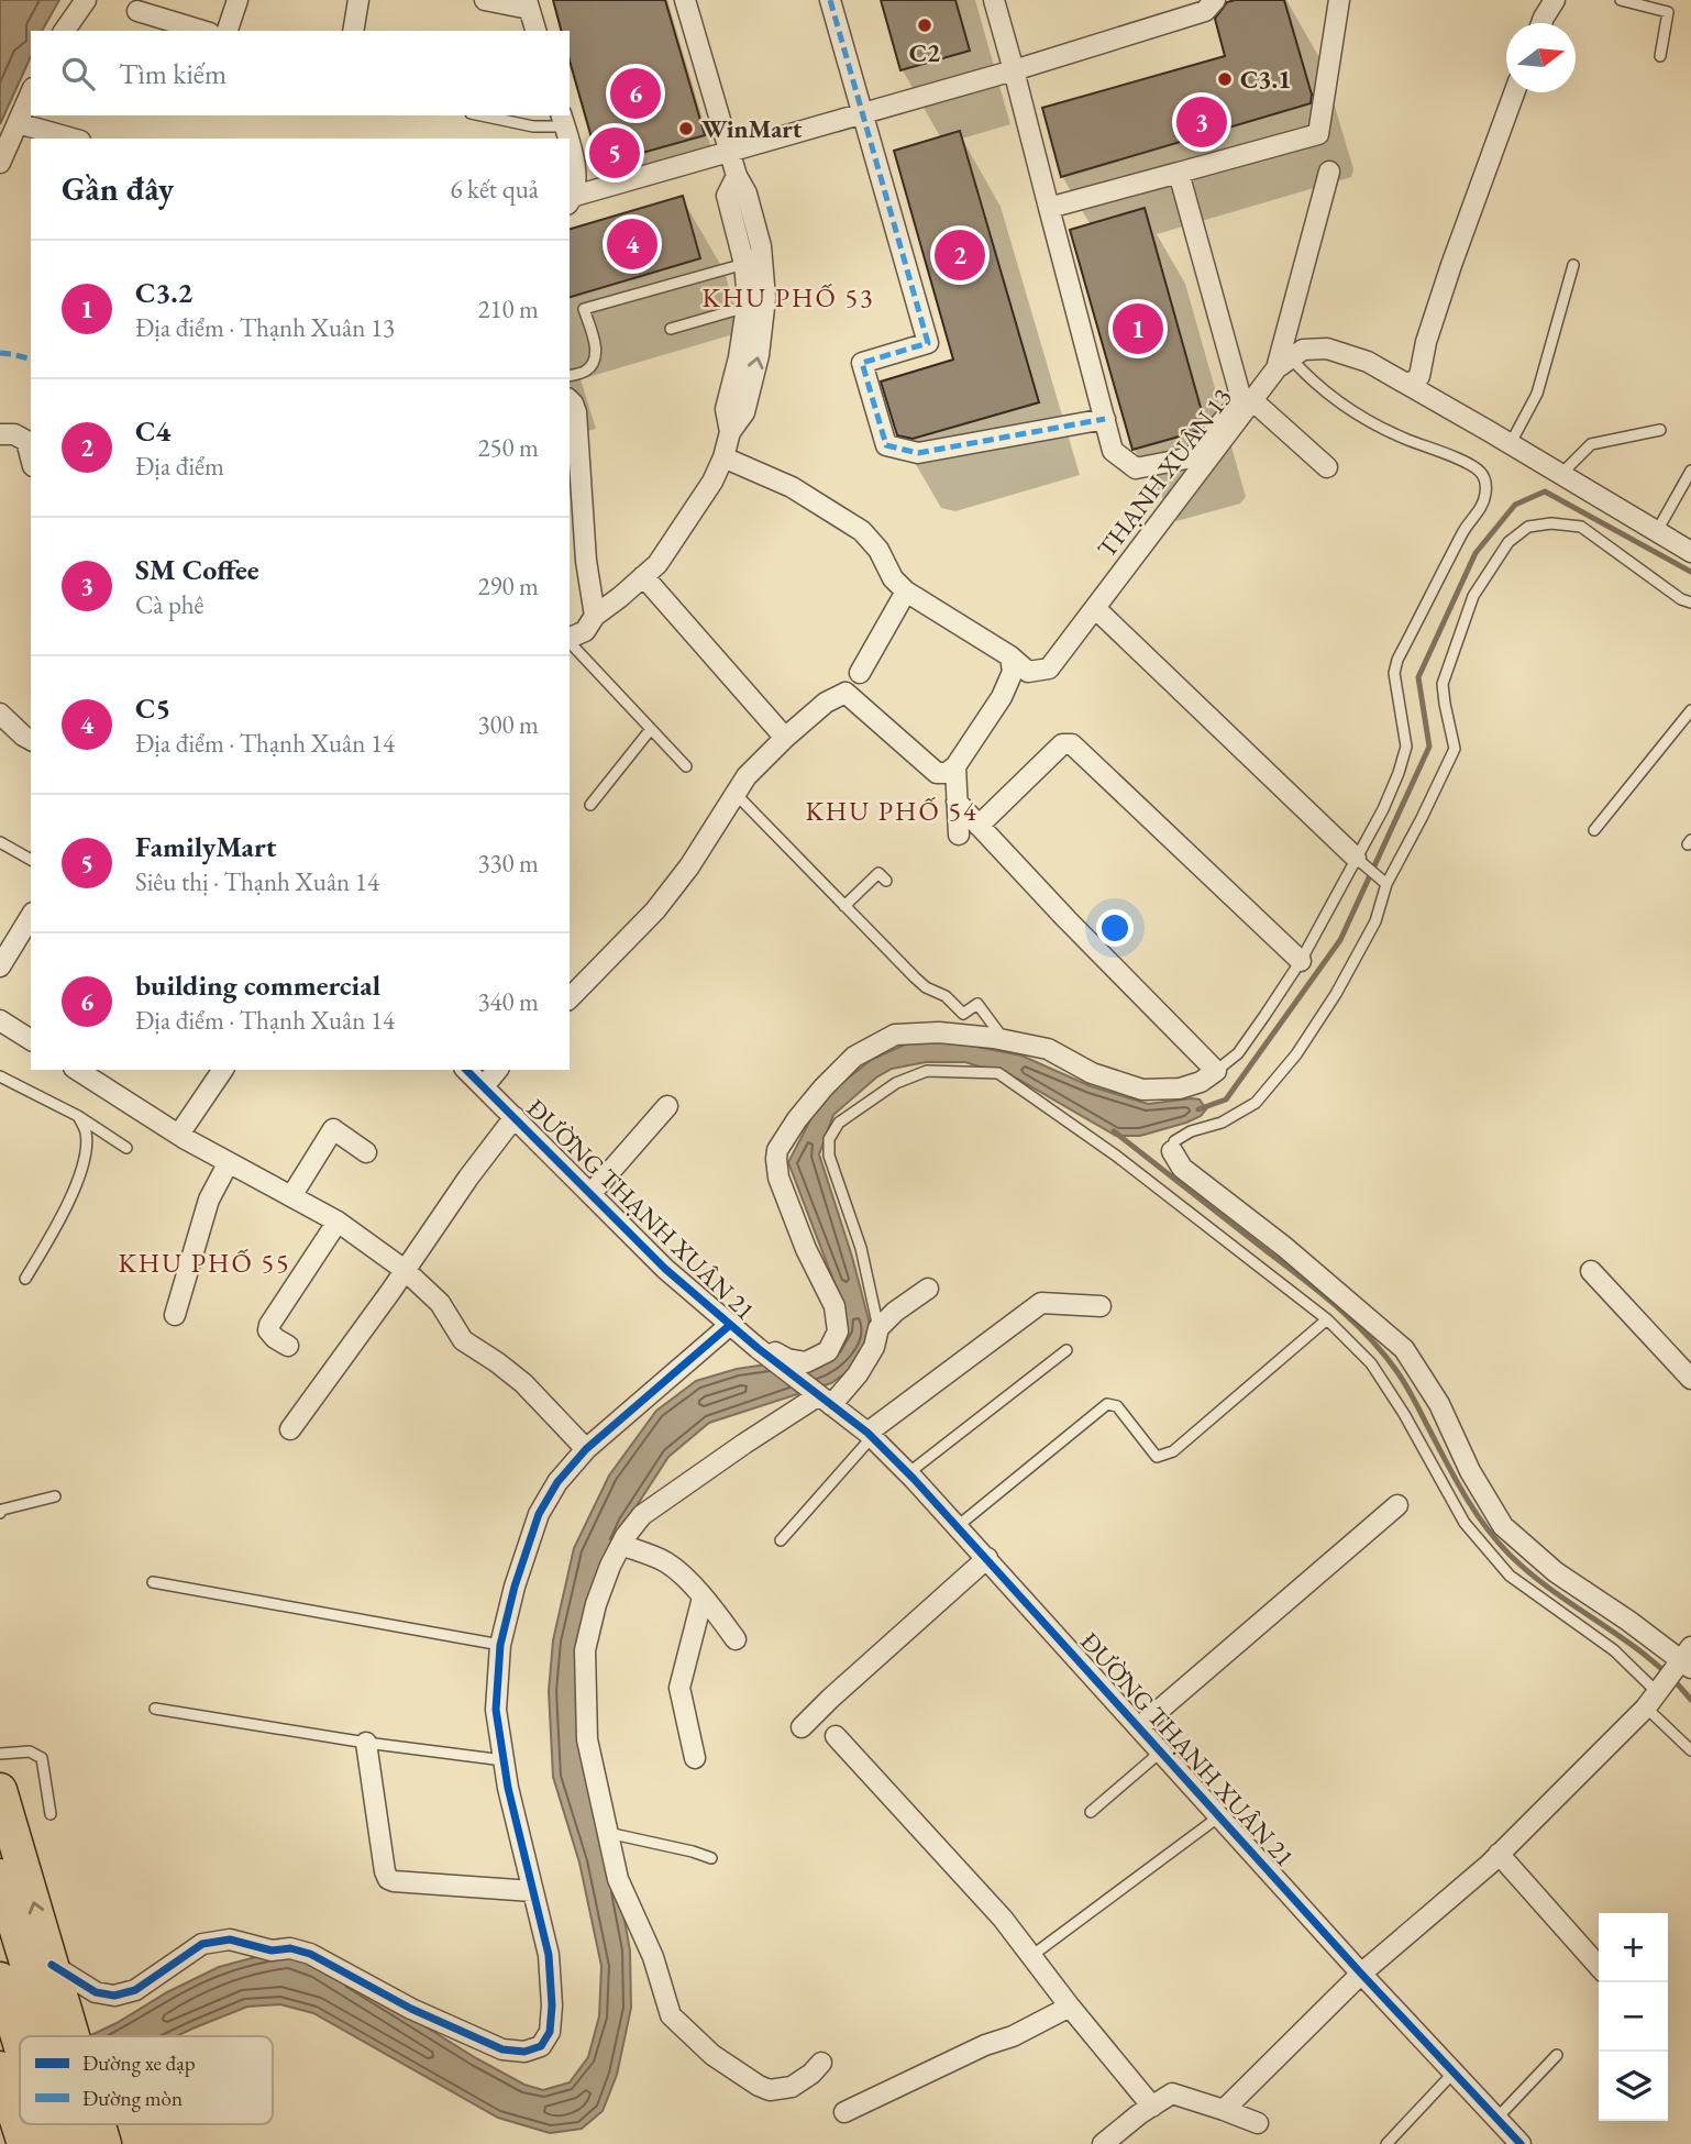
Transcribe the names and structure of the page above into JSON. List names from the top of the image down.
{
  "streets": {
    "street": ["THẠNH XUÂN 13", "ĐƯỜNG THẠNH XUÂN 21"]
  },
  "districts": ["KHU PHỐ 53", "KHU PHỐ 54", "KHU PHỐ 55"],
  "places": ["С2", "С3.1", "WinMart"],
  "legend": ["Đường xe đạp", "Đường mòn"],
  "north": "right",
  "page": {
    "search": "Tìm kiếm",
    "pins": [
      "6",
      "3",
      "5",
      "4",
      "2",
      "1"
    ],
    "heading": ["Gần đây", "6 kết quả"],
    "list": [
      {
        "mark": "1",
        "name": "C3.2",
        "note": "Địa điểm · Thạnh Xuân 13",
        "value": "210 m"
      },
      {
        "mark": "2",
        "name": "C4",
        "note": "Địa điểm",
        "value": "250 m"
      },
      {
        "mark": "3",
        "name": "SM Coffee",
        "note": "Cà phê",
        "value": "290 m"
      },
      {
        "mark": "4",
        "name": "C5",
        "note": "Địa điểm · Thạnh Xuân 14",
        "value": "300 m"
      },
      {
        "mark": "5",
        "name": "FamilyMart",
        "note": "Siêu thị · Thạnh Xuân 14",
        "value": "330 m"
      },
      {
        "mark": "6",
        "name": "building commercial",
        "note": "Địa điểm · Thạnh Xuân 14",
        "value": "340 m"
      }
    ],
    "map_buttons": ["+", "−"]
  }
}
